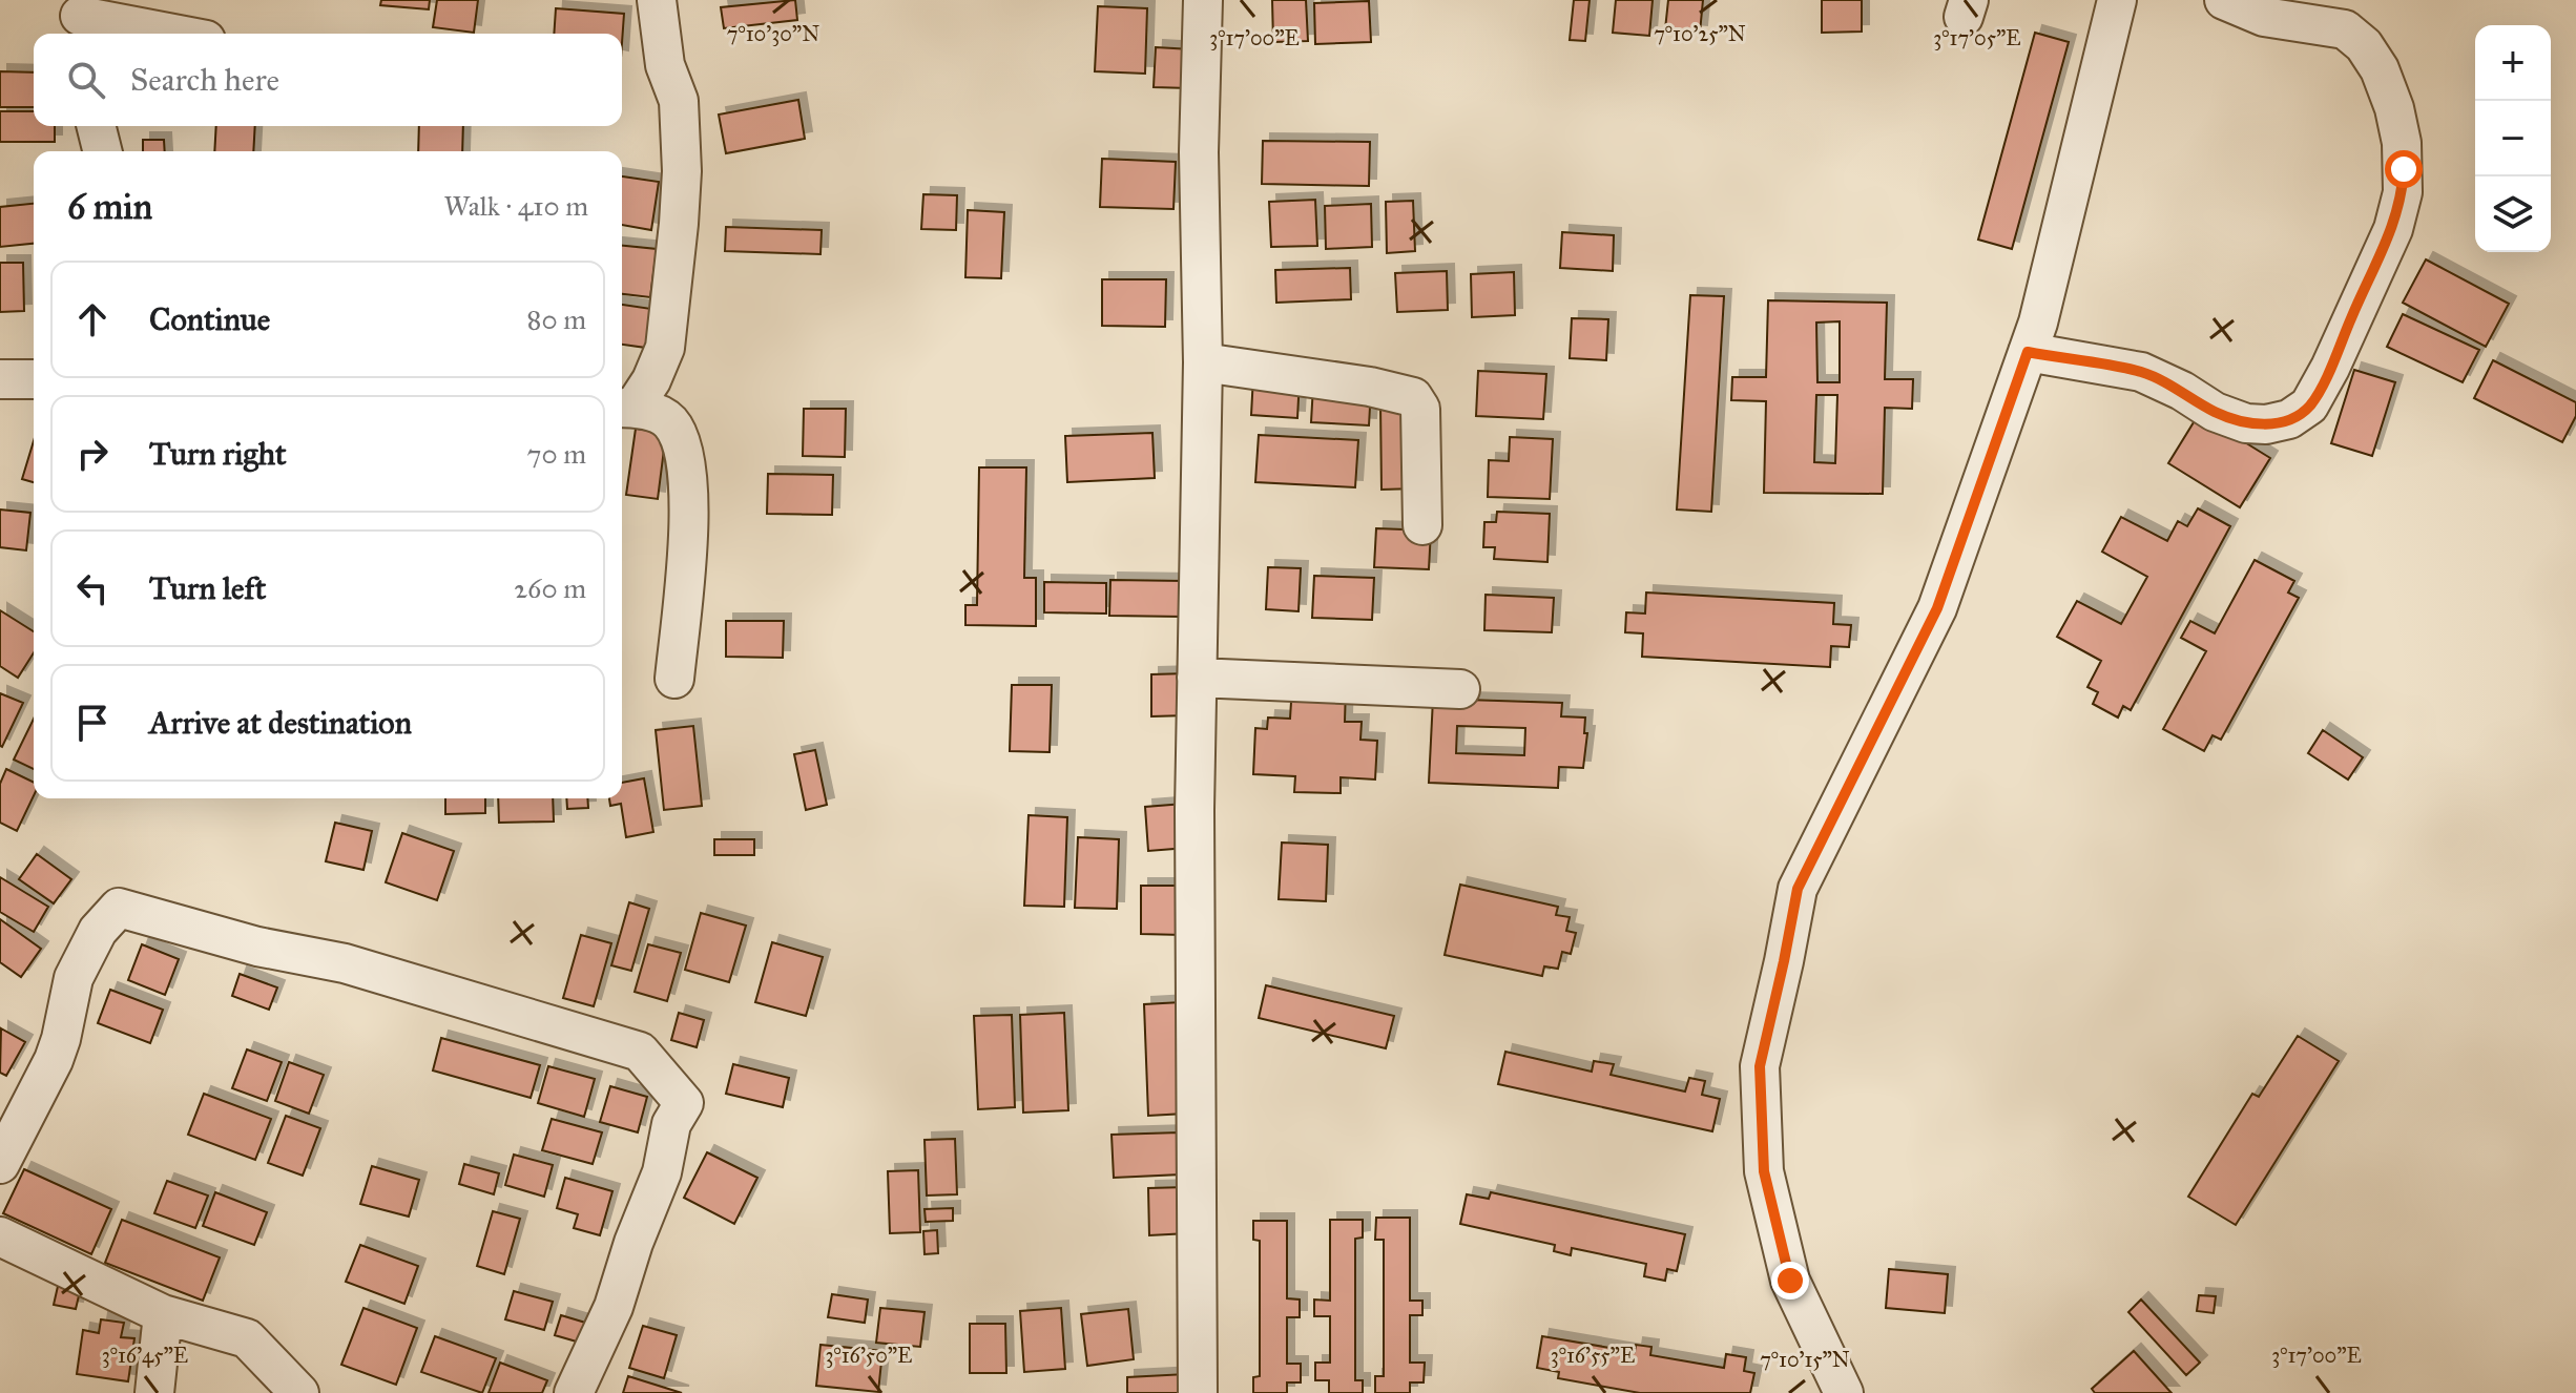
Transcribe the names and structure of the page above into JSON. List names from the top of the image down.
{
  "page": {
    "map_buttons": ["+", "−"],
    "search": "Search here",
    "heading": ["6 min", "Walk · 410 m"],
    "list": [
      ["Continue", "80 m"],
      ["Turn right", "70 m"],
      ["Turn left", "260 m"],
      "Arrive at destination"
    ]
  },
  "coordinates": [
    "7°10'30\"N",
    "7°10'25\"N",
    "3°17'00\"E",
    "3°17'05\"E",
    "3°16'45\"E",
    "3°16'50\"E",
    "3°16'55\"E",
    "7°10'15\"N"
  ]
}
